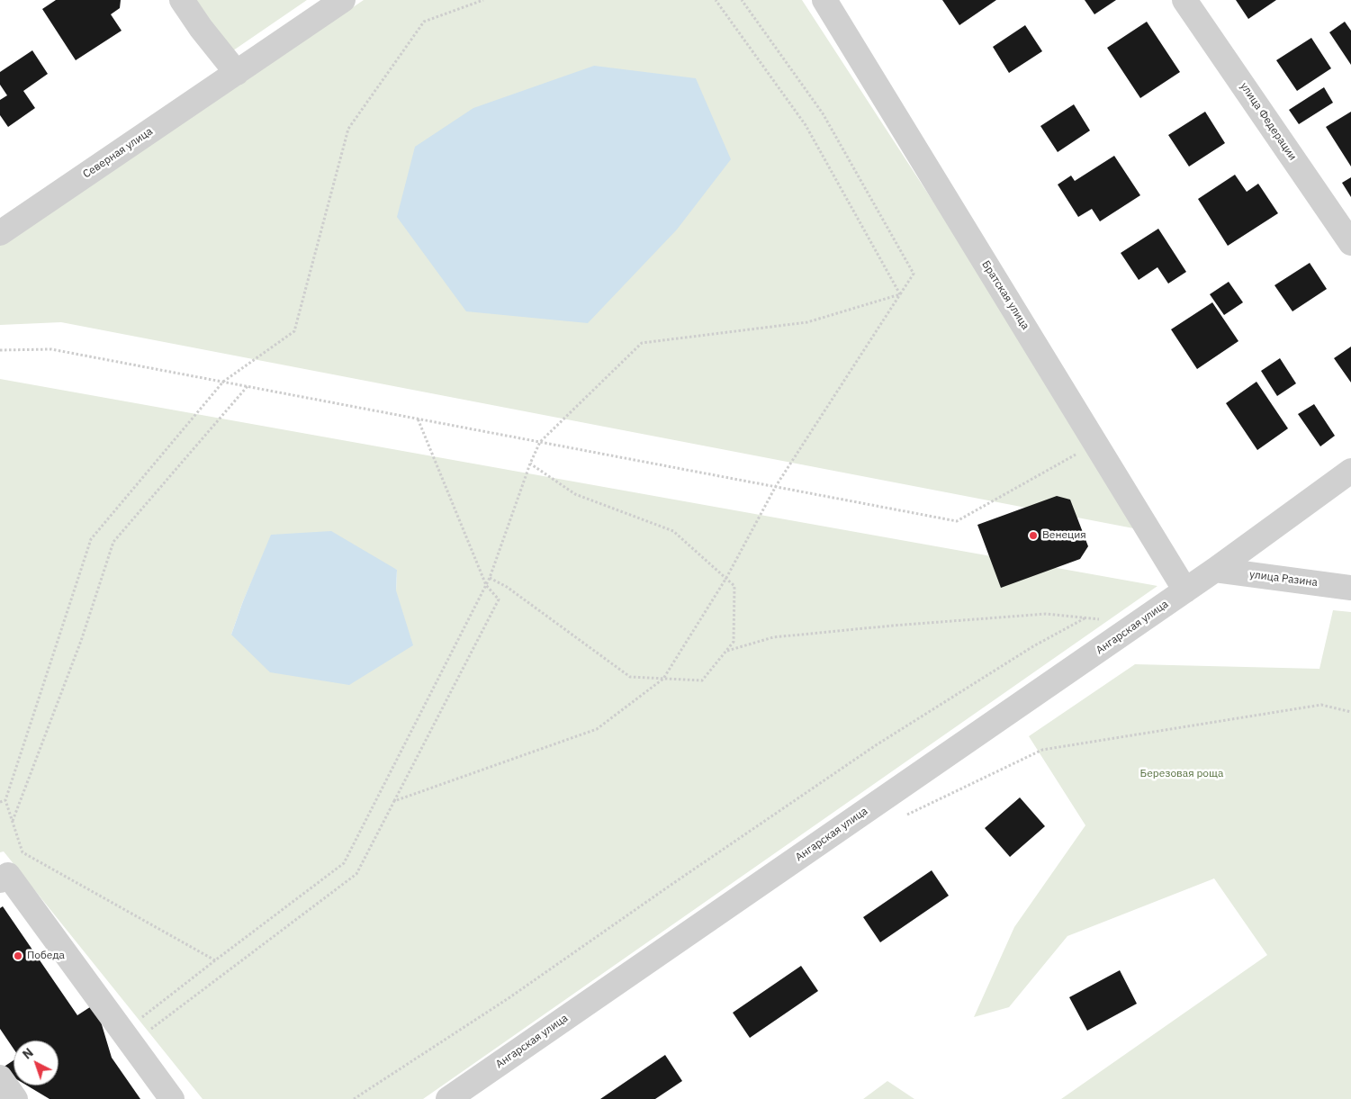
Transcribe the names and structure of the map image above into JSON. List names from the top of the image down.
{
  "streets": {
    "street": [
      "улица Федерации",
      "Северная улица",
      "Братская улица",
      "улица Разина",
      "Ангарская улица"
    ]
  },
  "crossings": [
    ["Братская улица", "Ангарская улица"],
    ["улица Разина", "Ангарская улица"]
  ],
  "parks": ["Березовая роща"],
  "places": ["Венеция", "Победа"],
  "north": "top left"
}
